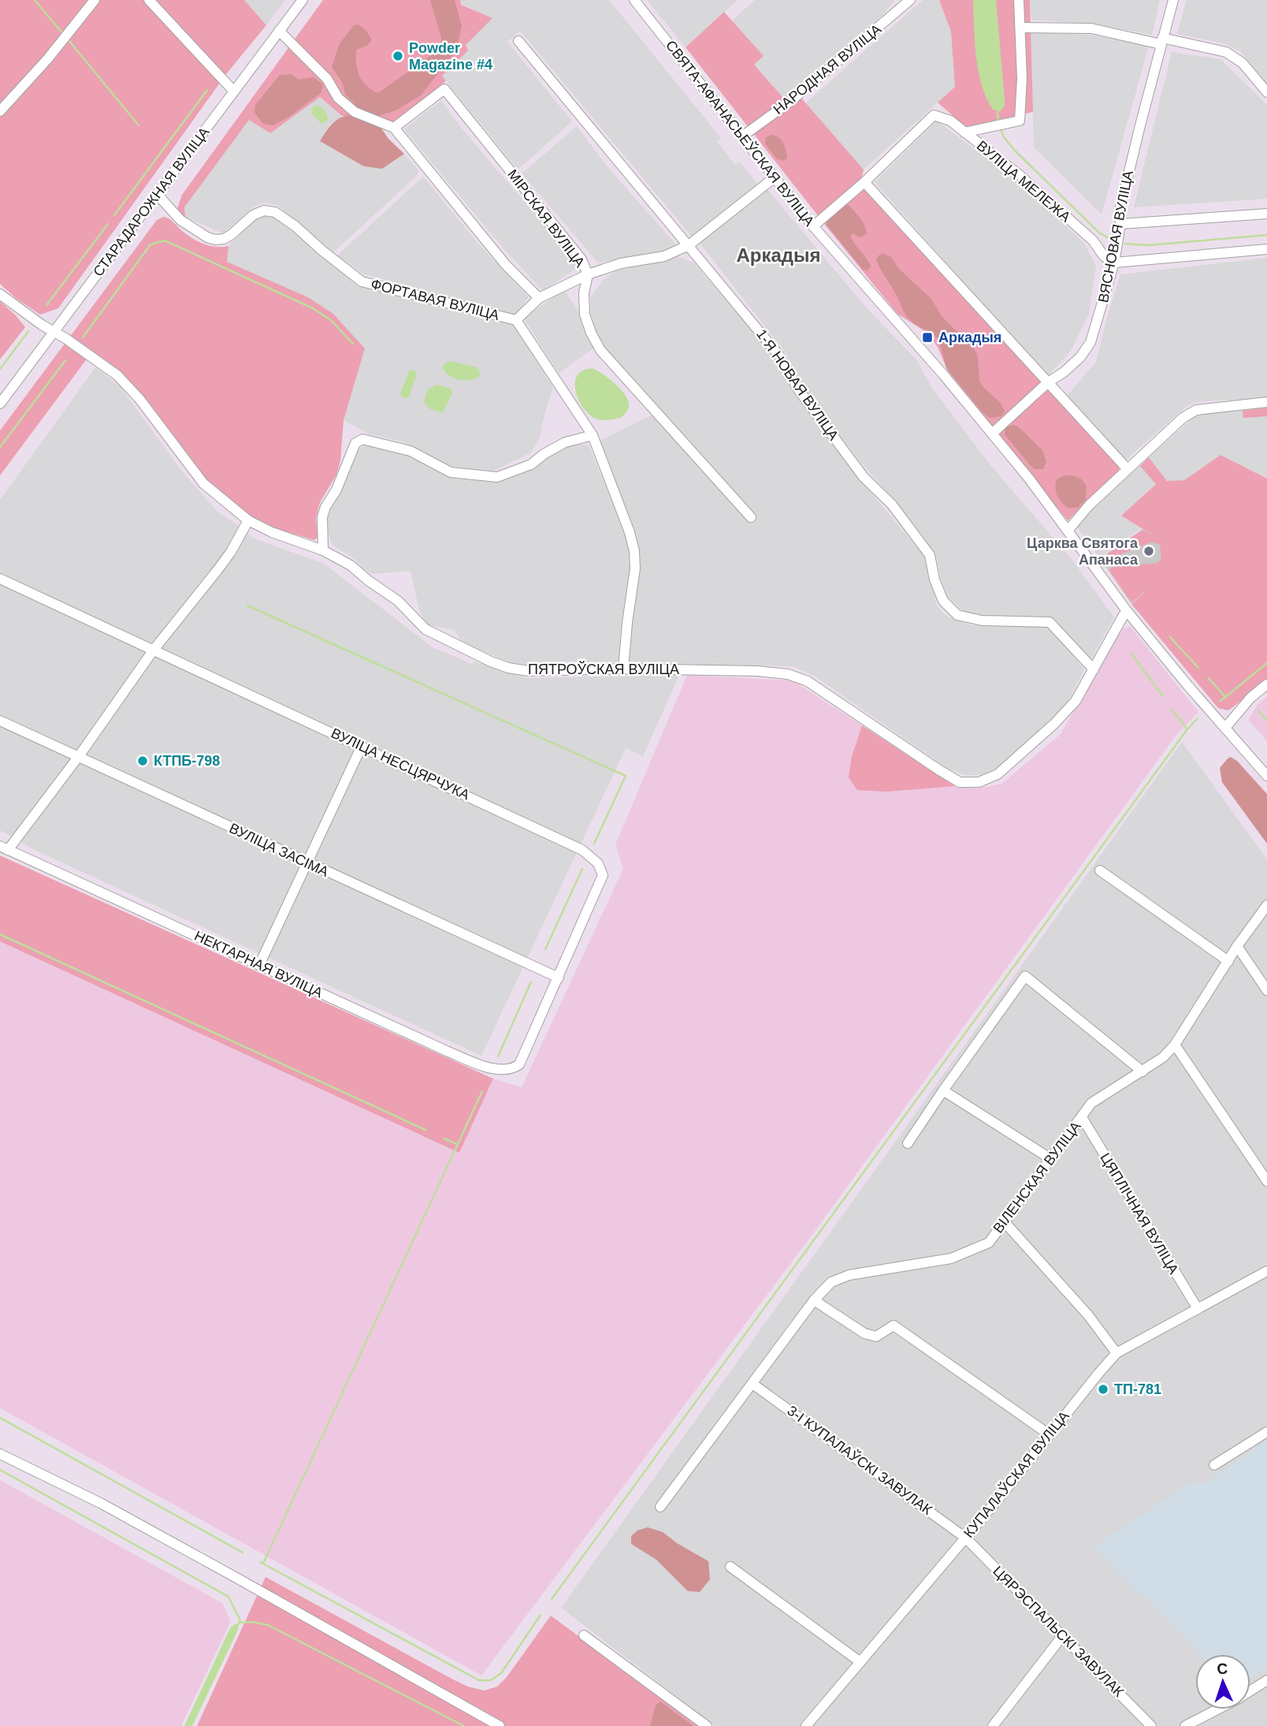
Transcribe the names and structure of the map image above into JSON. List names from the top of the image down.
{
  "streets": {
    "street": [
      "НАРОДНАЯ ВУЛІЦА",
      "СВЯТА-АФАНАСЬЕЎСКАЯ ВУЛІЦА",
      "ВУЛІЦА МЕЛЕЖА",
      "СТАРАДАРОЖНАЯ ВУЛІЦА",
      "МІРСКАЯ ВУЛІЦА",
      "ВЯСНОВАЯ ВУЛІЦА",
      "ФОРТАВАЯ ВУЛІЦА",
      "1-Я НОВАЯ ВУЛІЦА",
      "ПЯТРОЎСКАЯ ВУЛІЦА",
      "ВУЛІЦА НЕСЦЯРЧУКА",
      "ВУЛІЦА ЗАСІМА",
      "НЕКТАРНАЯ ВУЛІЦА",
      "ВІЛЕНСКАЯ ВУЛІЦА",
      "ЦЯПЛІЧНАЯ ВУЛІЦА",
      "3-І КУПАЛАЎСКІ ЗАВУЛАК",
      "КУПАЛАЎСКАЯ ВУЛІЦА",
      "ЦЯРЭСПАЛЬСКІ ЗАВУЛАК"
    ]
  },
  "crossings": [
    ["НАРОДНАЯ ВУЛІЦА", "СВЯТА-АФАНАСЬЕЎСКАЯ ВУЛІЦА"],
    ["СВЯТА-АФАНАСЬЕЎСКАЯ ВУЛІЦА", "ВУЛІЦА МЕЛЕЖА"],
    ["СВЯТА-АФАНАСЬЕЎСКАЯ ВУЛІЦА", "ВЯСНОВАЯ ВУЛІЦА"],
    ["СВЯТА-АФАНАСЬЕЎСКАЯ ВУЛІЦА", "ПЯТРОЎСКАЯ ВУЛІЦА"],
    ["ВУЛІЦА МЕЛЕЖА", "ВЯСНОВАЯ ВУЛІЦА"],
    ["СТАРАДАРОЖНАЯ ВУЛІЦА", "ФОРТАВАЯ ВУЛІЦА"],
    ["СТАРАДАРОЖНАЯ ВУЛІЦА", "ПЯТРОЎСКАЯ ВУЛІЦА"],
    ["ФОРТАВАЯ ВУЛІЦА", "ПЯТРОЎСКАЯ ВУЛІЦА"],
    ["1-Я НОВАЯ ВУЛІЦА", "ПЯТРОЎСКАЯ ВУЛІЦА"],
    ["ВУЛІЦА НЕСЦЯРЧУКА", "ВУЛІЦА ЗАСІМА"],
    ["ВУЛІЦА НЕСЦЯРЧУКА", "НЕКТАРНАЯ ВУЛІЦА"],
    ["ВІЛЕНСКАЯ ВУЛІЦА", "ЦЯПЛІЧНАЯ ВУЛІЦА"],
    ["ВІЛЕНСКАЯ ВУЛІЦА", "3-І КУПАЛАЎСКІ ЗАВУЛАК"],
    ["ЦЯПЛІЧНАЯ ВУЛІЦА", "КУПАЛАЎСКАЯ ВУЛІЦА"],
    ["3-І КУПАЛАЎСКІ ЗАВУЛАК", "КУПАЛАЎСКАЯ ВУЛІЦА"],
    ["3-І КУПАЛАЎСКІ ЗАВУЛАК", "ЦЯРЭСПАЛЬСКІ ЗАВУЛАК"],
    ["КУПАЛАЎСКАЯ ВУЛІЦА", "ЦЯРЭСПАЛЬСКІ ЗАВУЛАК"]
  ],
  "districts": ["Аркадыя"],
  "places": {
    "other": [
      "Powder Magazine #4",
      "Царква Святога Апанаса",
      "КТПБ-798",
      "ТП-781"
    ],
    "transit": ["Аркадыя"]
  },
  "north": "top"
}
